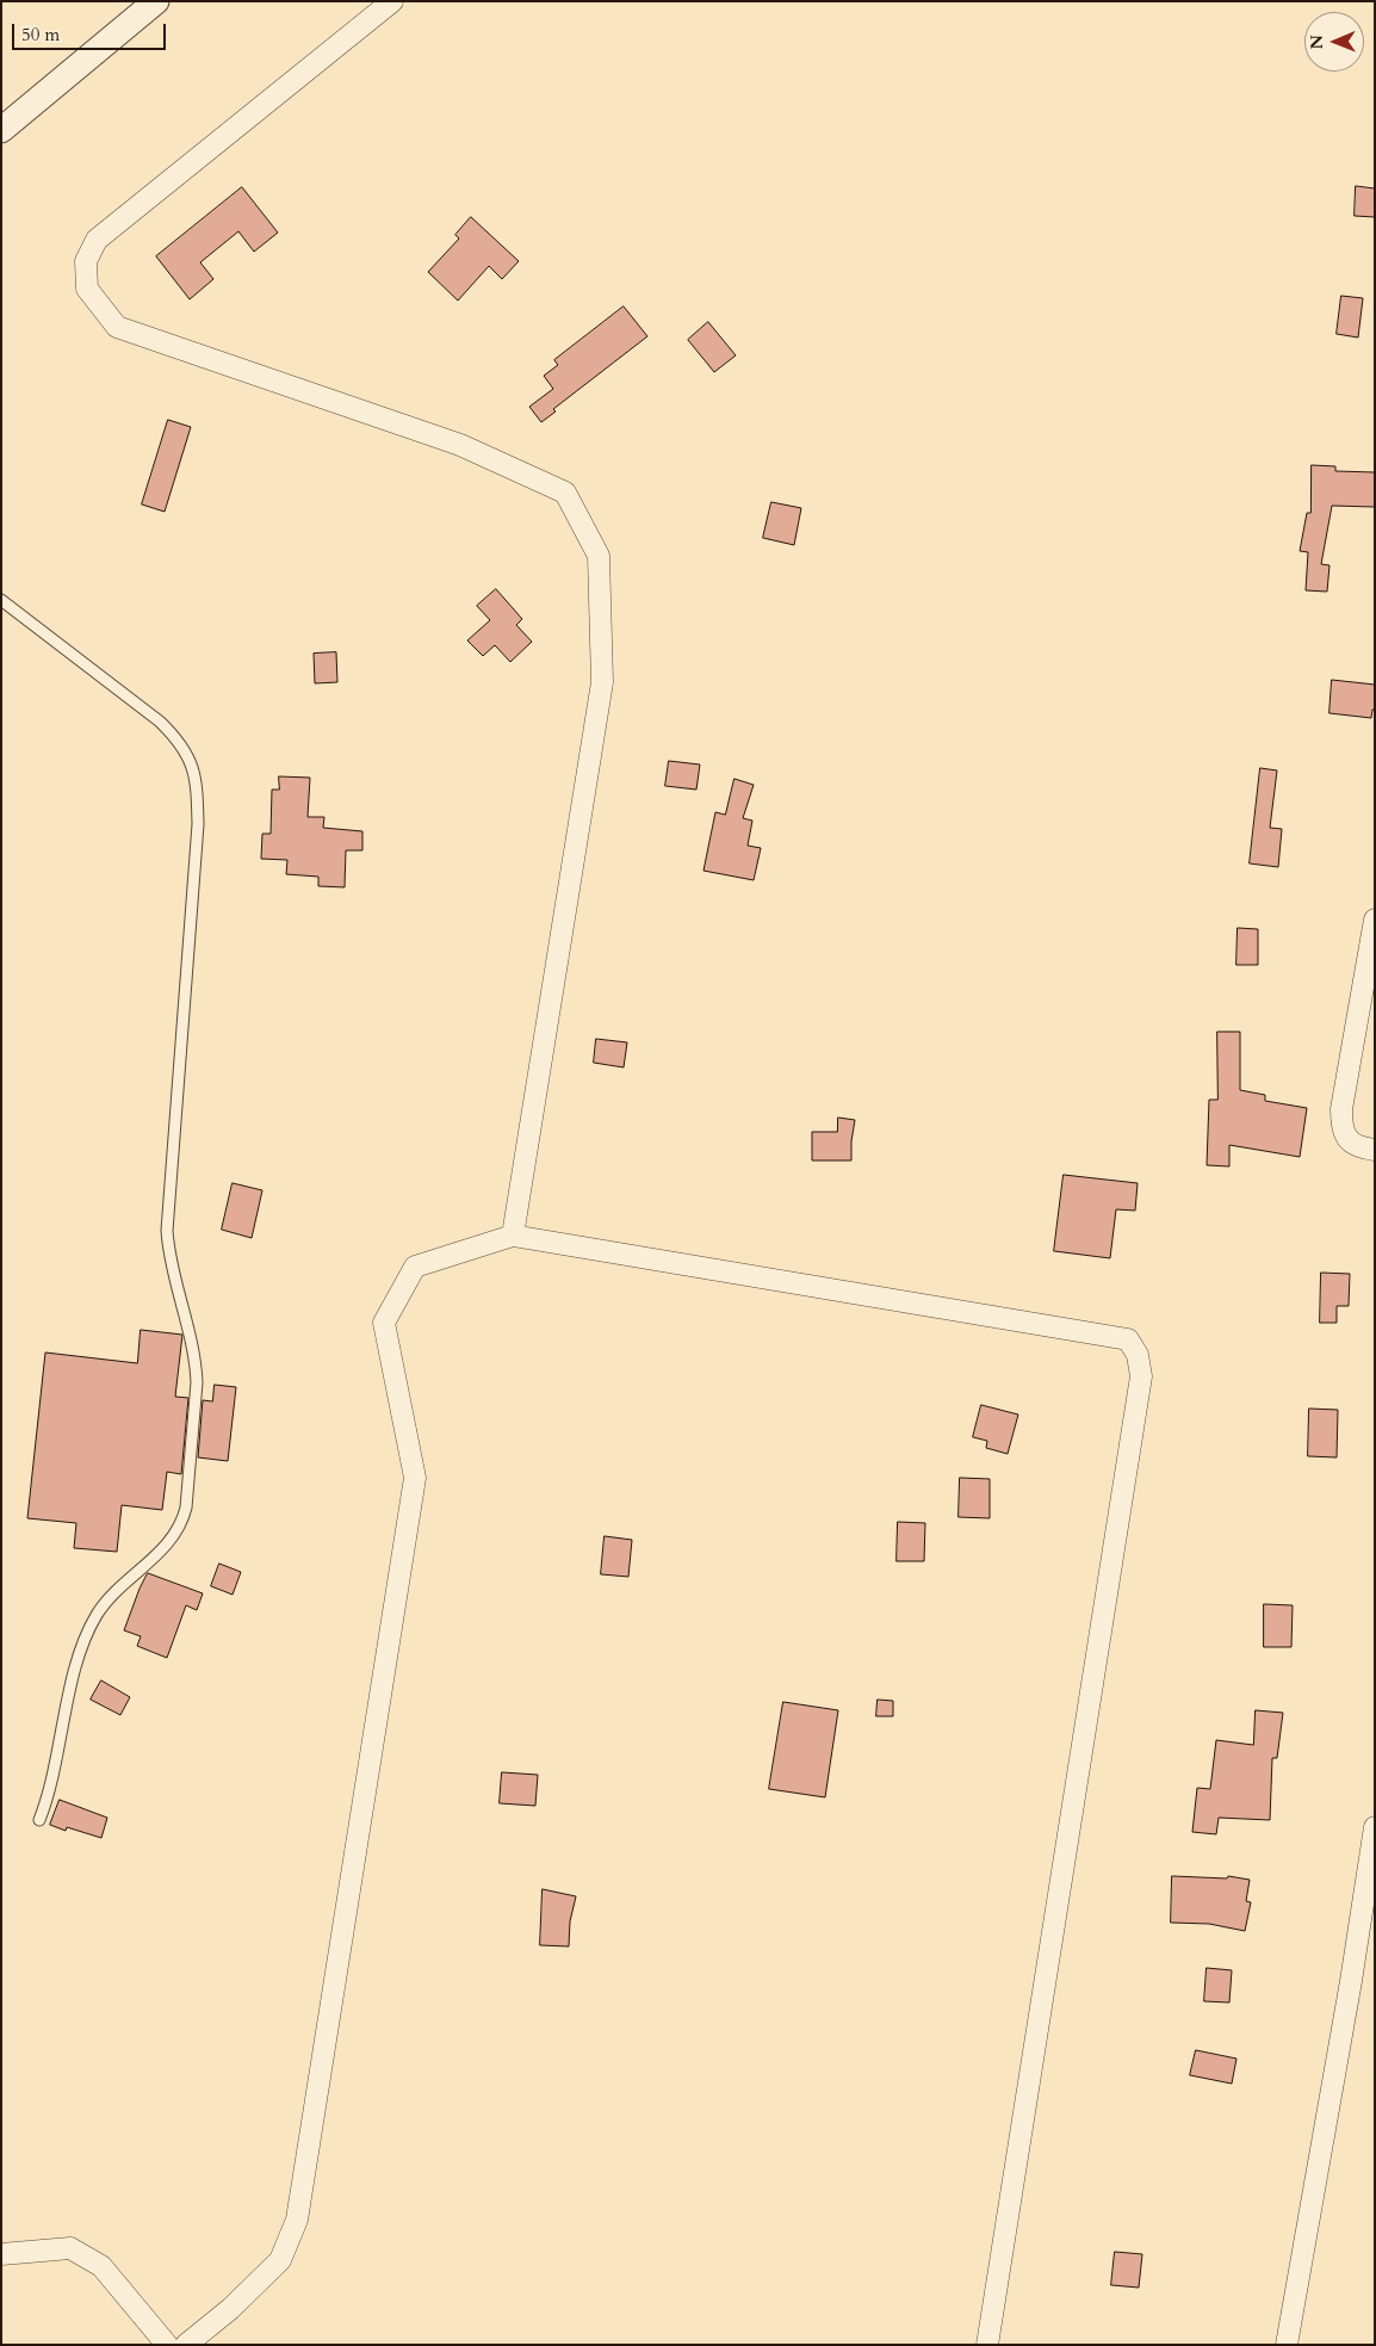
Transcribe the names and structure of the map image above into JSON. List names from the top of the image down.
{
  "scale_bar": "50 m",
  "north": "left"
}
